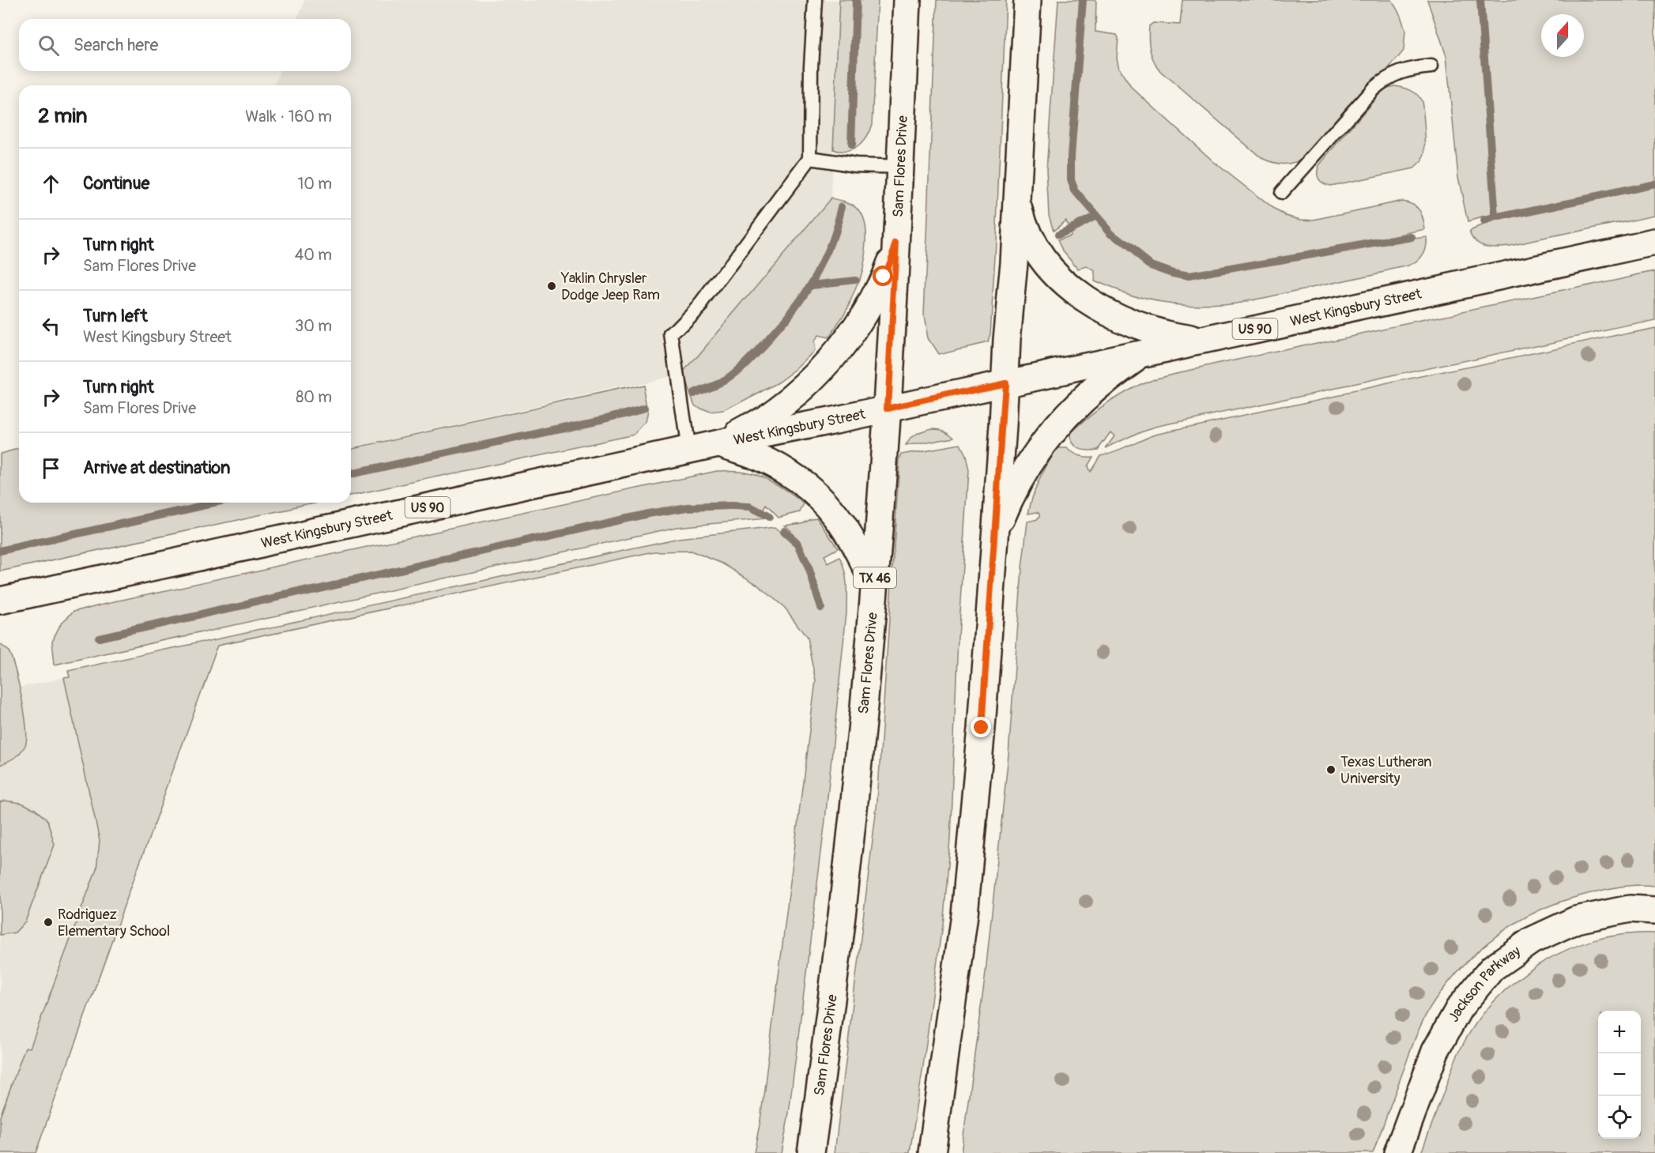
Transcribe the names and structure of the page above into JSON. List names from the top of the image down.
{
  "streets": {
    "main road": [
      "Sam Flores Drive",
      "West Kingsbury Street",
      "US 90",
      "TX 46",
      "Jackson Parkway"
    ]
  },
  "crossings": [
    ["Sam Flores Drive", "West Kingsbury Street"]
  ],
  "places": ["Yaklin Chrysler Dodge Jeep Ram", "Texas Lutheran University", "Rodriguez Elementary School"],
  "north": "top",
  "page": {
    "search": "Search here",
    "heading": ["2 min", "Walk · 160 m"],
    "list": [
      ["Continue", "10 m"],
      ["Turn right", "Sam Flores Drive", "40 m"],
      ["Turn left", "West Kingsbury Street", "30 m"],
      ["Turn right", "Sam Flores Drive", "80 m"],
      "Arrive at destination"
    ],
    "map_buttons": ["+", "−"]
  }
}
